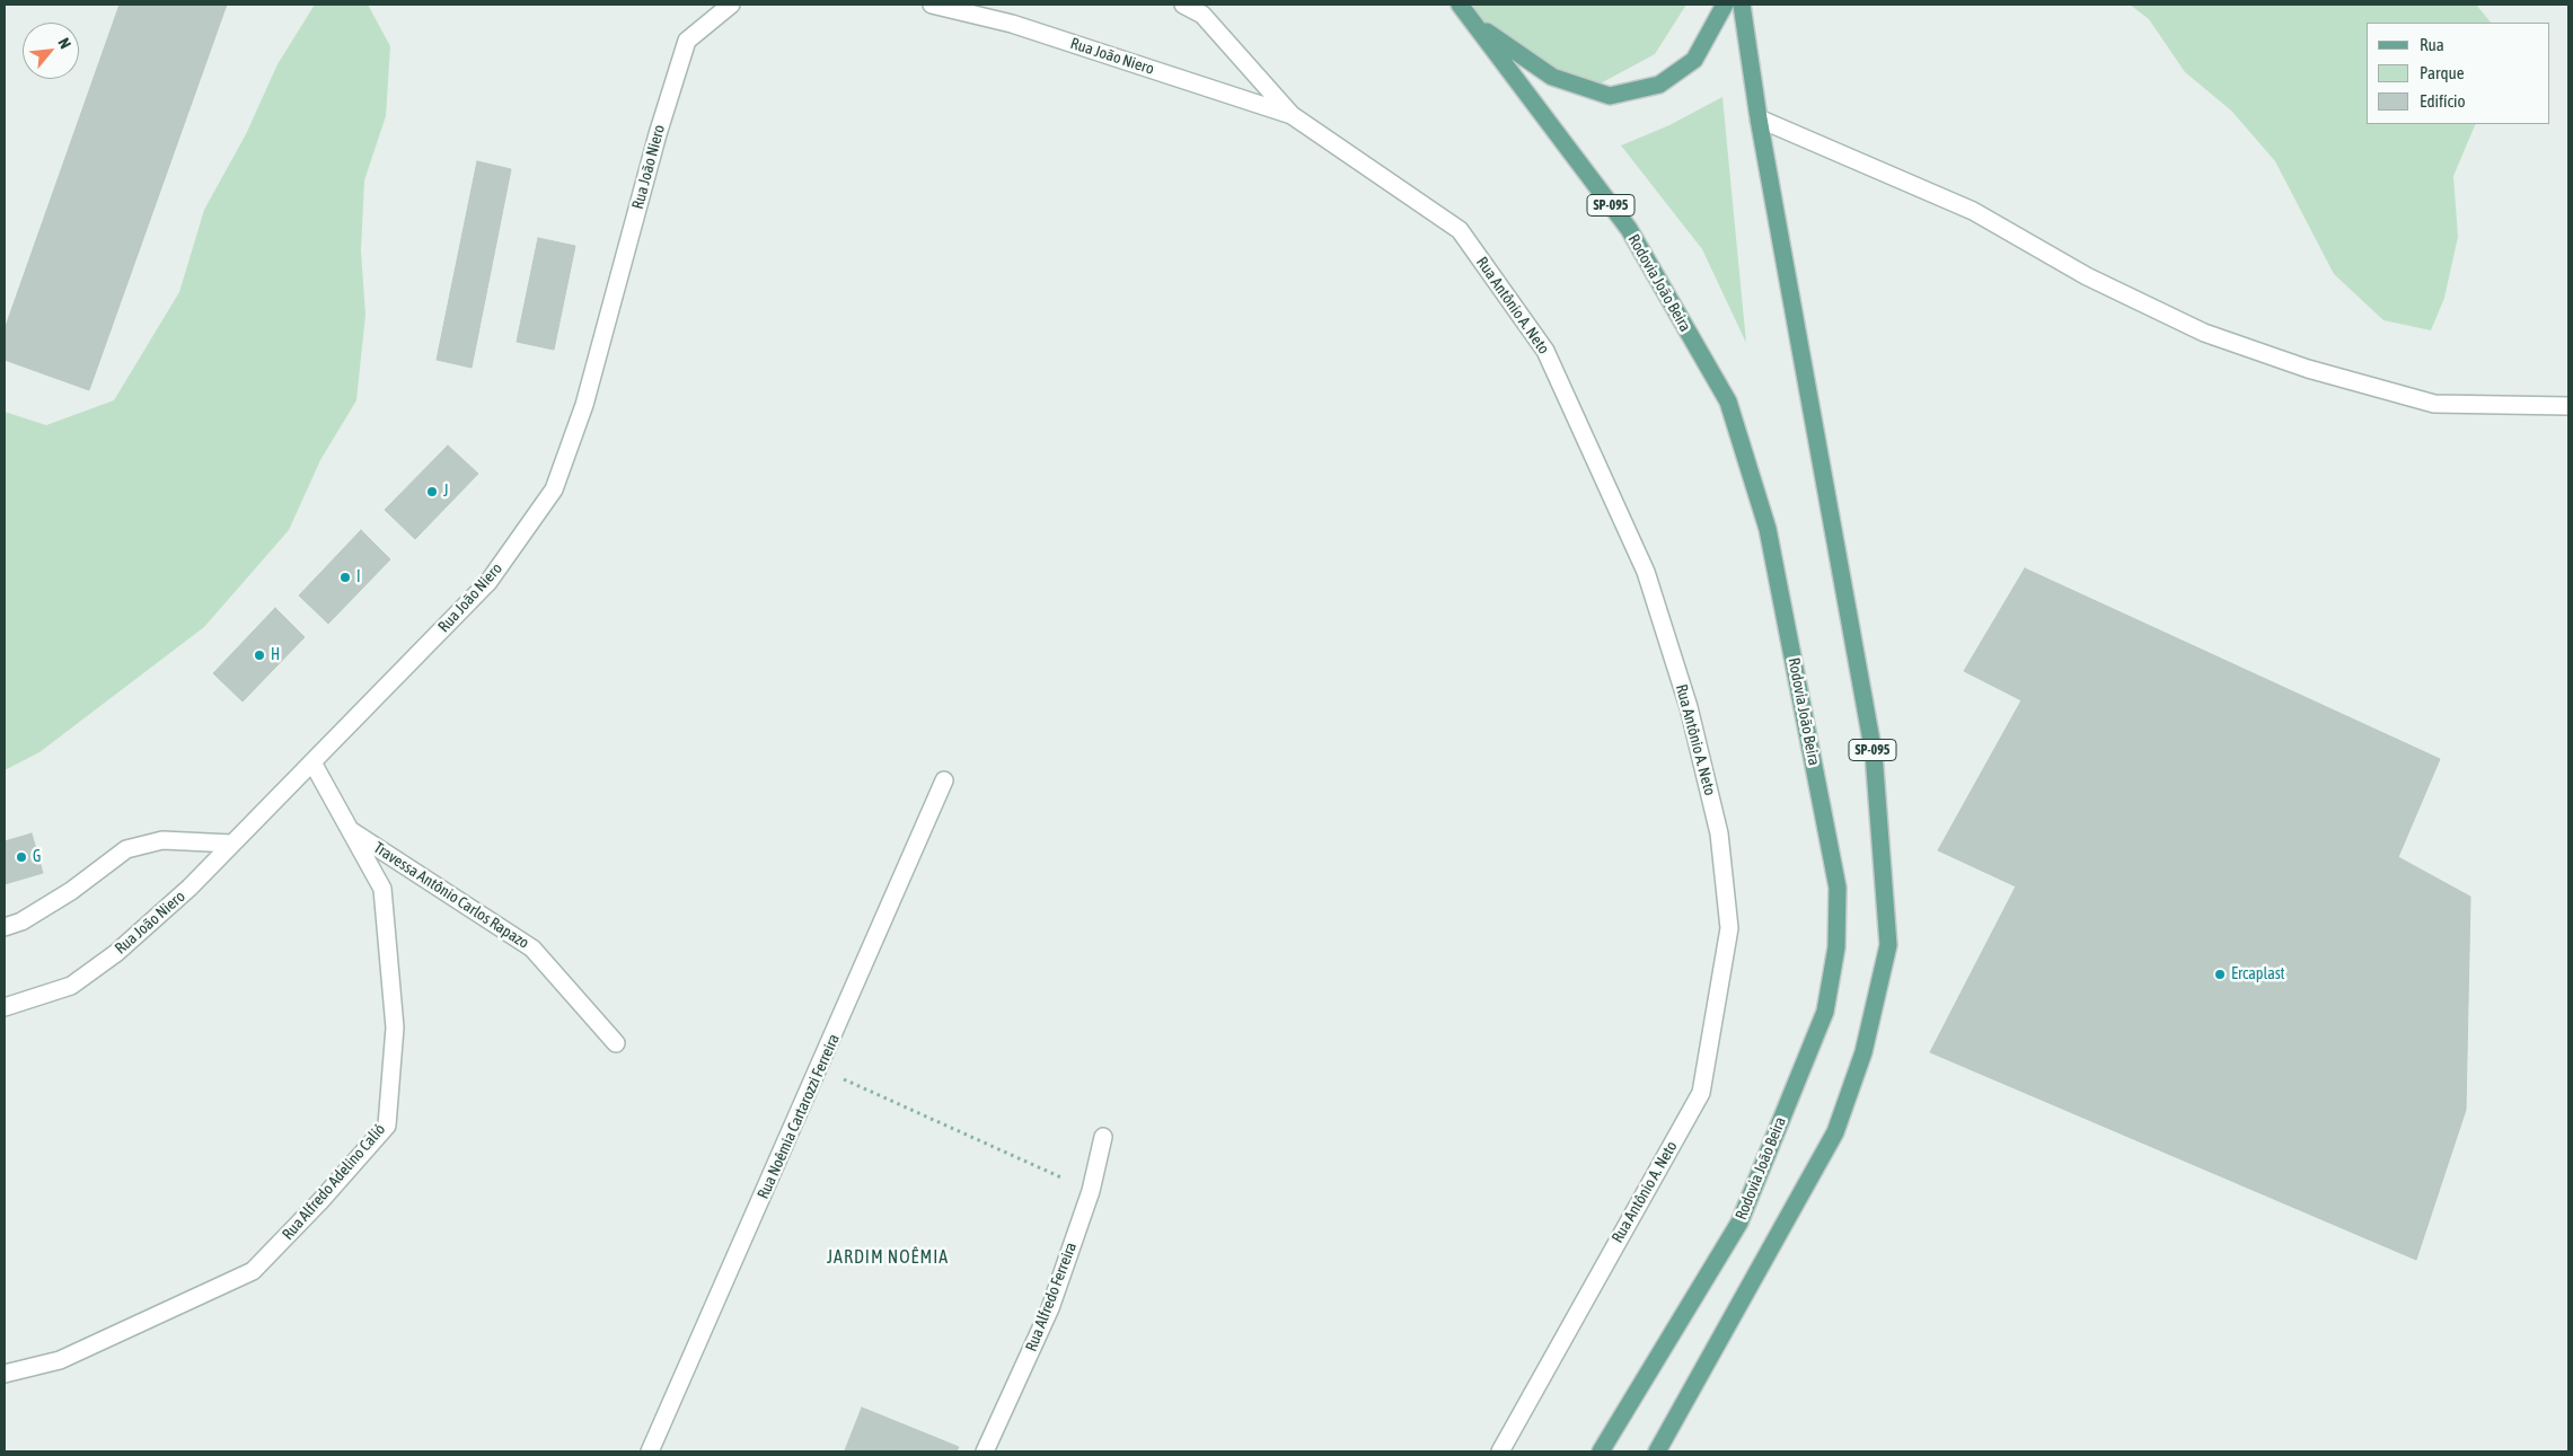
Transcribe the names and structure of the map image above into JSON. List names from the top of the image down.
{
  "streets": {
    "main road": ["SP-095", "Rodovia João Beira"],
    "street": [
      "Rua João Niero",
      "Rua Antônio A. Neto",
      "Travessa Antônio Carlos Rapazo",
      "Rua Noêmia Cartarozzi Ferreira",
      "Rua Alfredo Adelino Calió",
      "Rua Alfredo Ferreira"
    ]
  },
  "crossings": [
    ["Rua João Niero", "Rua Antônio A. Neto"],
    ["Rua João Niero", "Rua Alfredo Adelino Calió"],
    ["Travessa Antônio Carlos Rapazo", "Rua Alfredo Adelino Calió"]
  ],
  "districts": ["JARDIM NOÊMIA"],
  "places": [
    "J",
    "I",
    "H",
    "G",
    "Ercaplast"
  ],
  "legend": ["Rua", "Parque", "Edifício"],
  "north": "top right"
}
